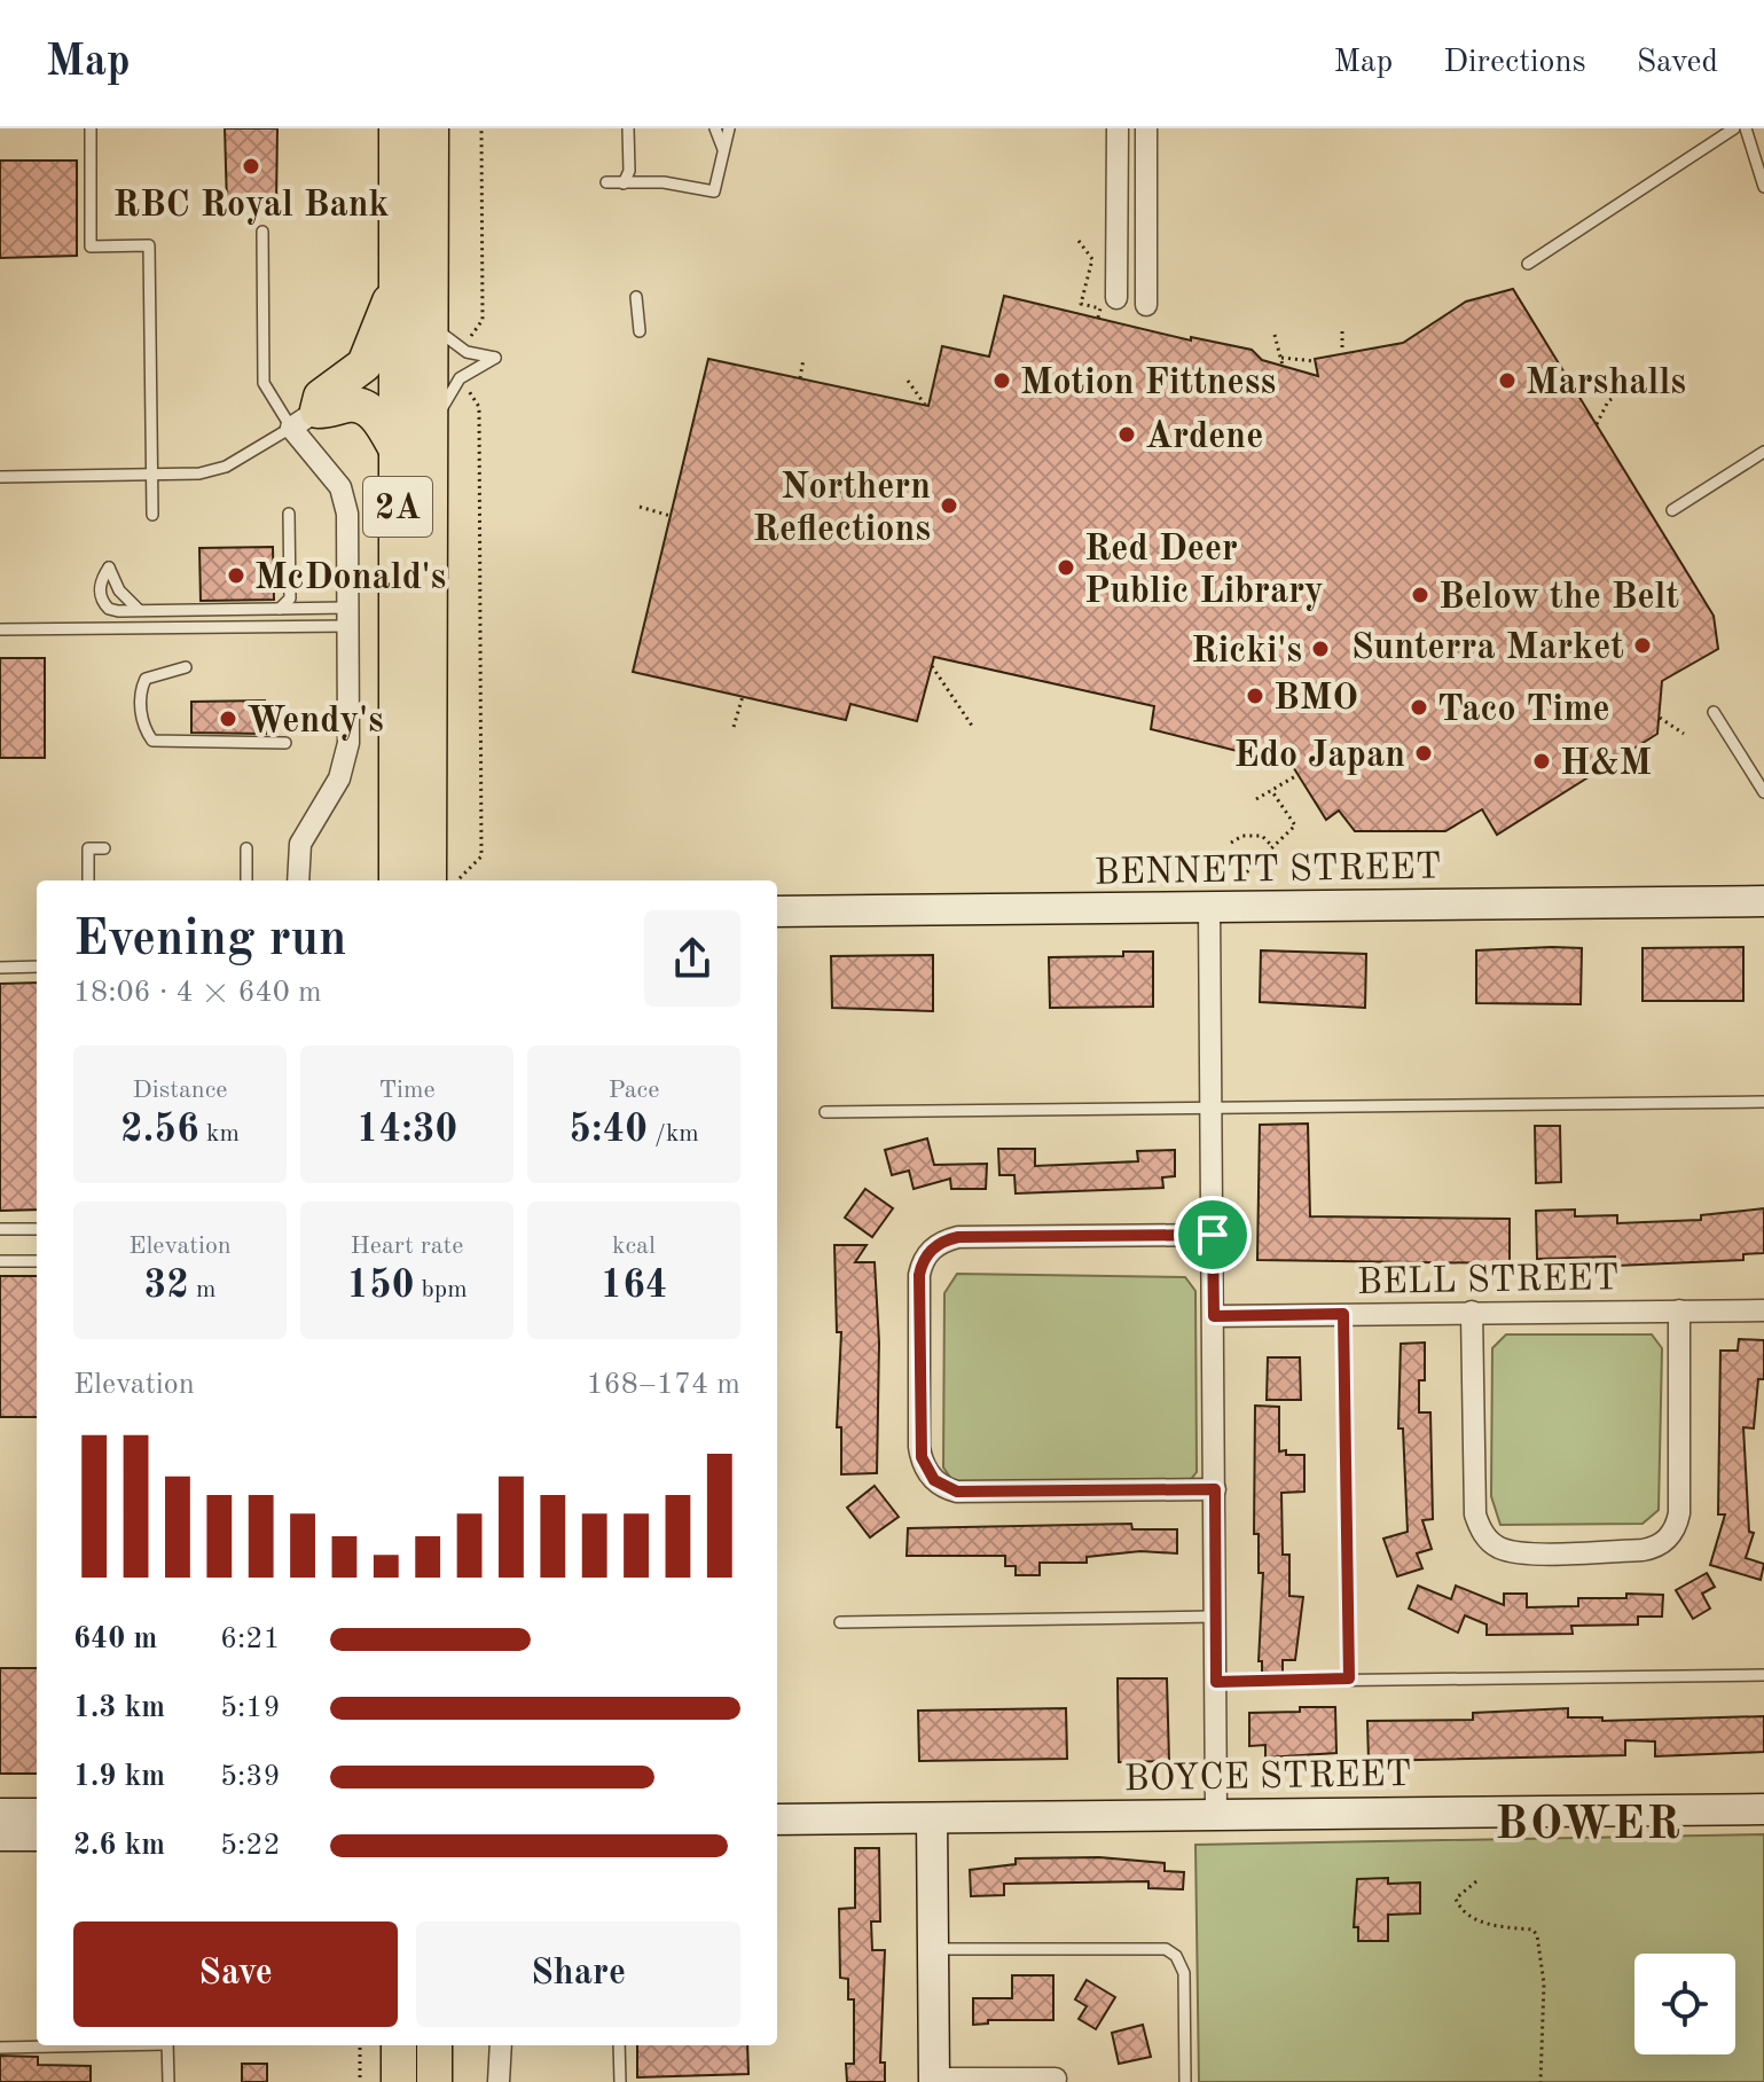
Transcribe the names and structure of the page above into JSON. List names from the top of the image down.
{
  "streets": {
    "main road": ["2A"],
    "street": ["BENNETT STREET", "BELL STREET", "BOYCE STREET"]
  },
  "districts": ["BOWER"],
  "places": [
    "RBC Royal Bank",
    "Motion Fittness",
    "Marshalls",
    "Ardene",
    "Northern Reflections",
    "Red Deer Public Library",
    "McDonald's",
    "Below the Belt",
    "Sunterra Market",
    "Ricki's",
    "BMO",
    "Taco Time",
    "Wendy's",
    "Edo Japan",
    "H&M"
  ],
  "page": {
    "header": "Map",
    "nav": ["Map", "Directions", "Saved"],
    "heading": ["Evening run", "18:06 · 4 × 640 m"],
    "stats": [
      ["Distance", "2.56 km"],
      ["Time", "14:30"],
      ["Pace", "5:40 /km"],
      ["Elevation", "32 m"],
      ["Heart rate", "150 bpm"],
      ["kcal", "164"]
    ],
    "chart": ["Elevation", "168–174 m"],
    "list": [
      {
        "name": "640 m",
        "note": "6:21"
      },
      {
        "name": "1.3 km",
        "note": "5:19"
      },
      {
        "name": "1.9 km",
        "note": "5:39"
      },
      {
        "name": "2.6 km",
        "note": "5:22"
      }
    ],
    "buttons": ["Save", "Share"]
  }
}
